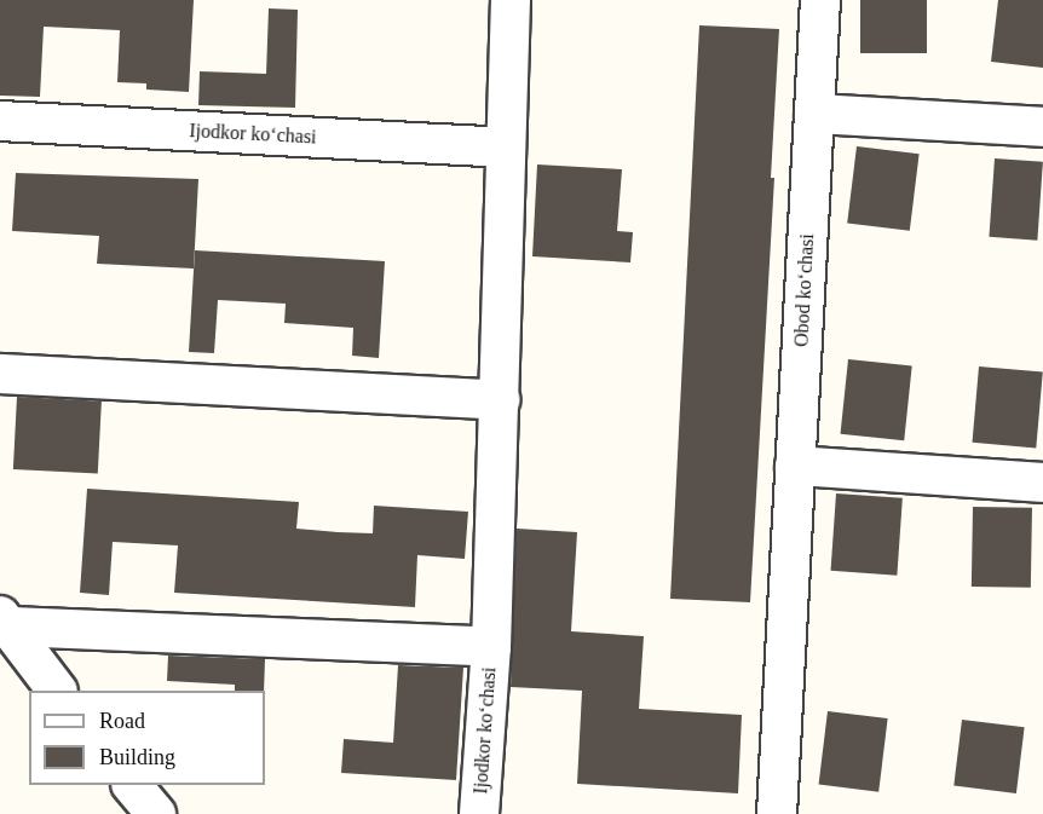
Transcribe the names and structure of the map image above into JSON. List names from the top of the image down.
{
  "streets": {
    "street": ["Ijodkor koʻchasi", "Obod koʻchasi"]
  },
  "legend": ["Road", "Building"]
}
